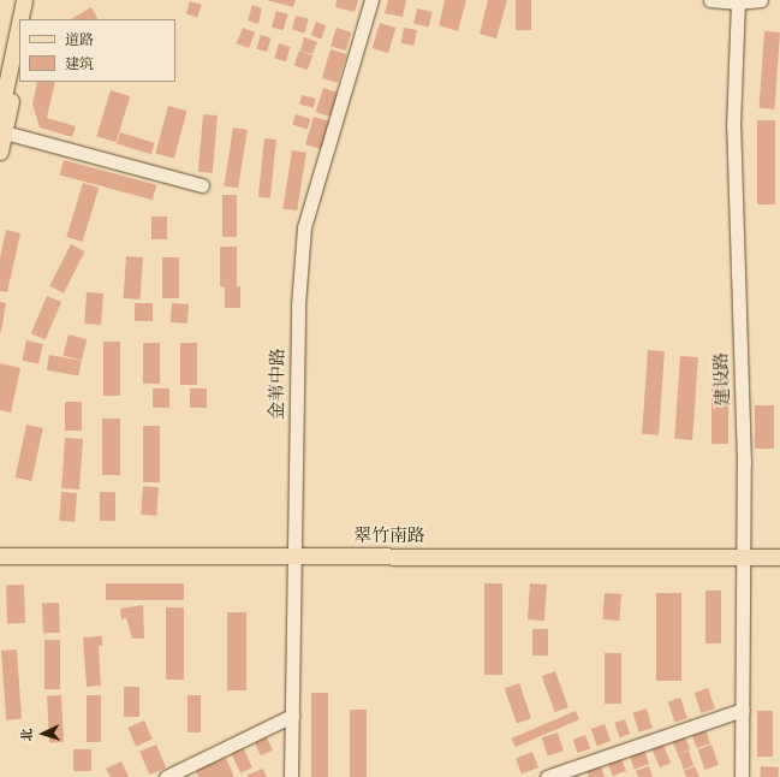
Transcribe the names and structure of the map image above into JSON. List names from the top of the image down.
{
  "streets": {
    "main road": ["翠竹南路"],
    "street": ["建设路", "金苇中路"]
  },
  "crossings": [
    ["建设路", "翠竹南路"],
    ["金苇中路", "翠竹南路"]
  ],
  "legend": ["道路", "建筑"],
  "north": "left"
}
